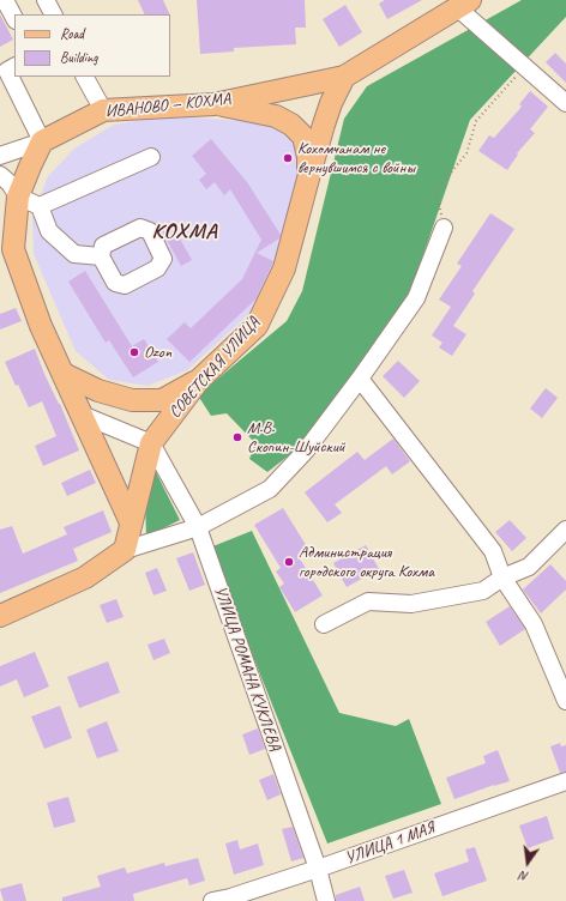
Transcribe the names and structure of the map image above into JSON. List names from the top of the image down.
{
  "streets": {
    "main road": ["ИВАНОВО — КОХМА", "СОВЕТСКАЯ УЛИЦА"],
    "street": ["УЛИЦА РОМАНА КУКЛЕВА", "УЛИЦА 1 МАЯ"]
  },
  "crossings": [
    ["ИВАНОВО — КОХМА", "СОВЕТСКАЯ УЛИЦА"],
    ["СОВЕТСКАЯ УЛИЦА", "УЛИЦА РОМАНА КУКЛЕВА"],
    ["УЛИЦА РОМАНА КУКЛЕВА", "УЛИЦА 1 МАЯ"]
  ],
  "districts": ["КОХМА"],
  "places": [
    "Кохомчанам не вернувшимся с войны",
    "Ozon",
    "М.В. Скопин-Шуйский",
    "Администрация городского округа Кохма"
  ],
  "legend": ["Road", "Building"],
  "north": "bottom"
}
